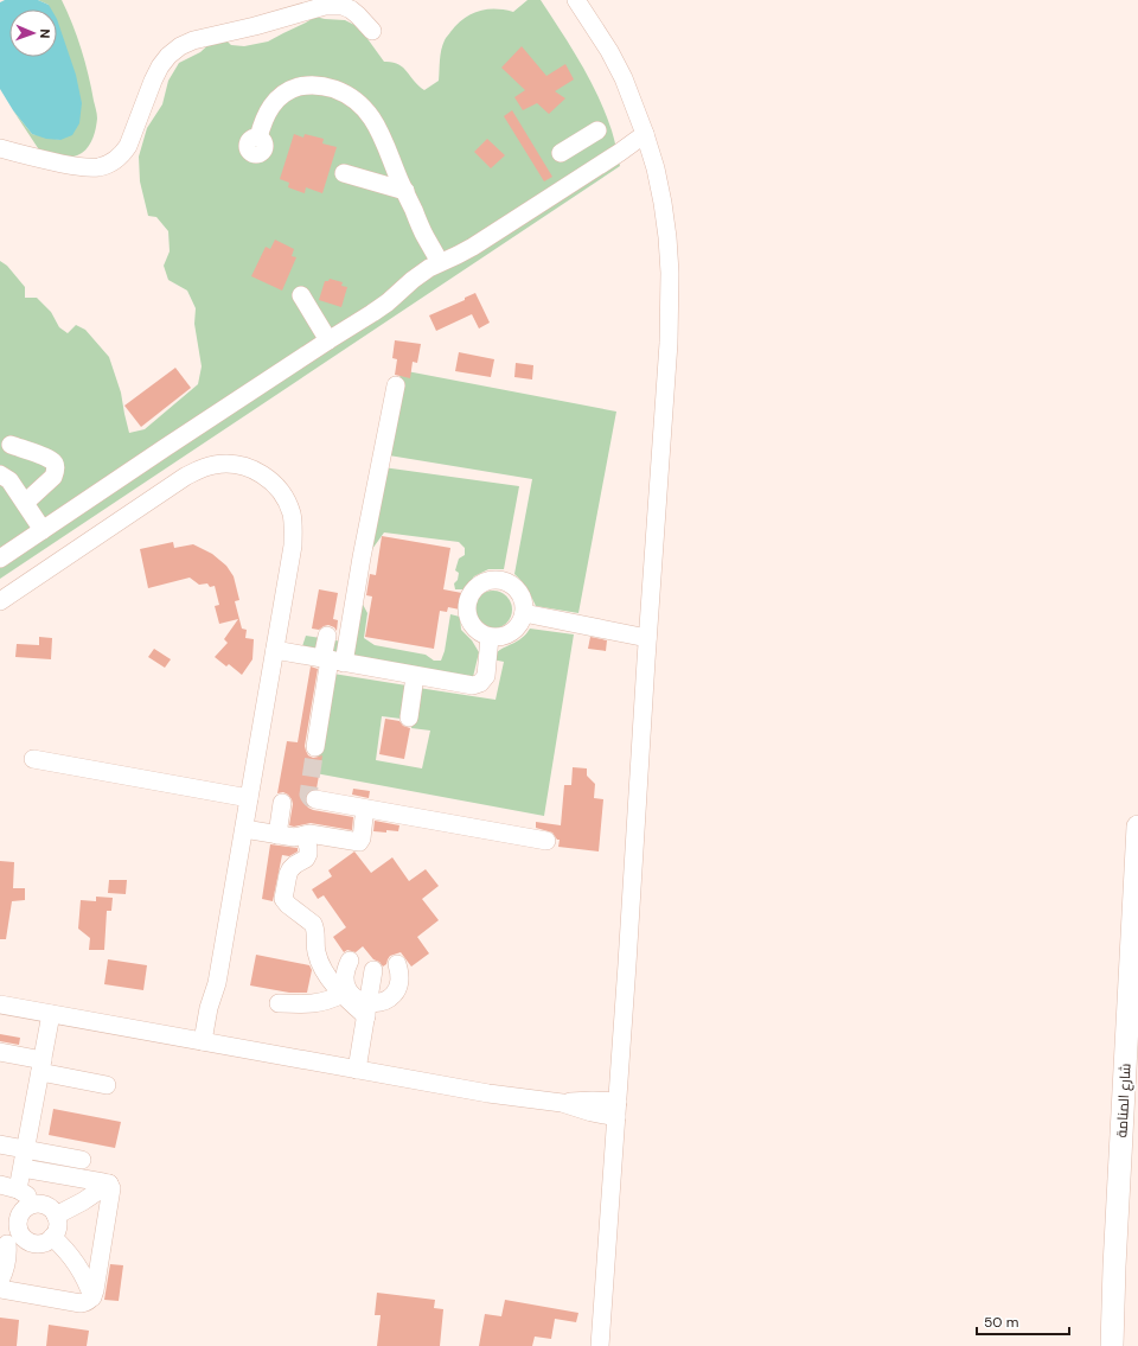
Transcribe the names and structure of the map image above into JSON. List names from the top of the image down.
{
  "streets": {
    "main road": ["شارع المنامة"]
  },
  "scale_bar": "50 m",
  "north": "right"
}
